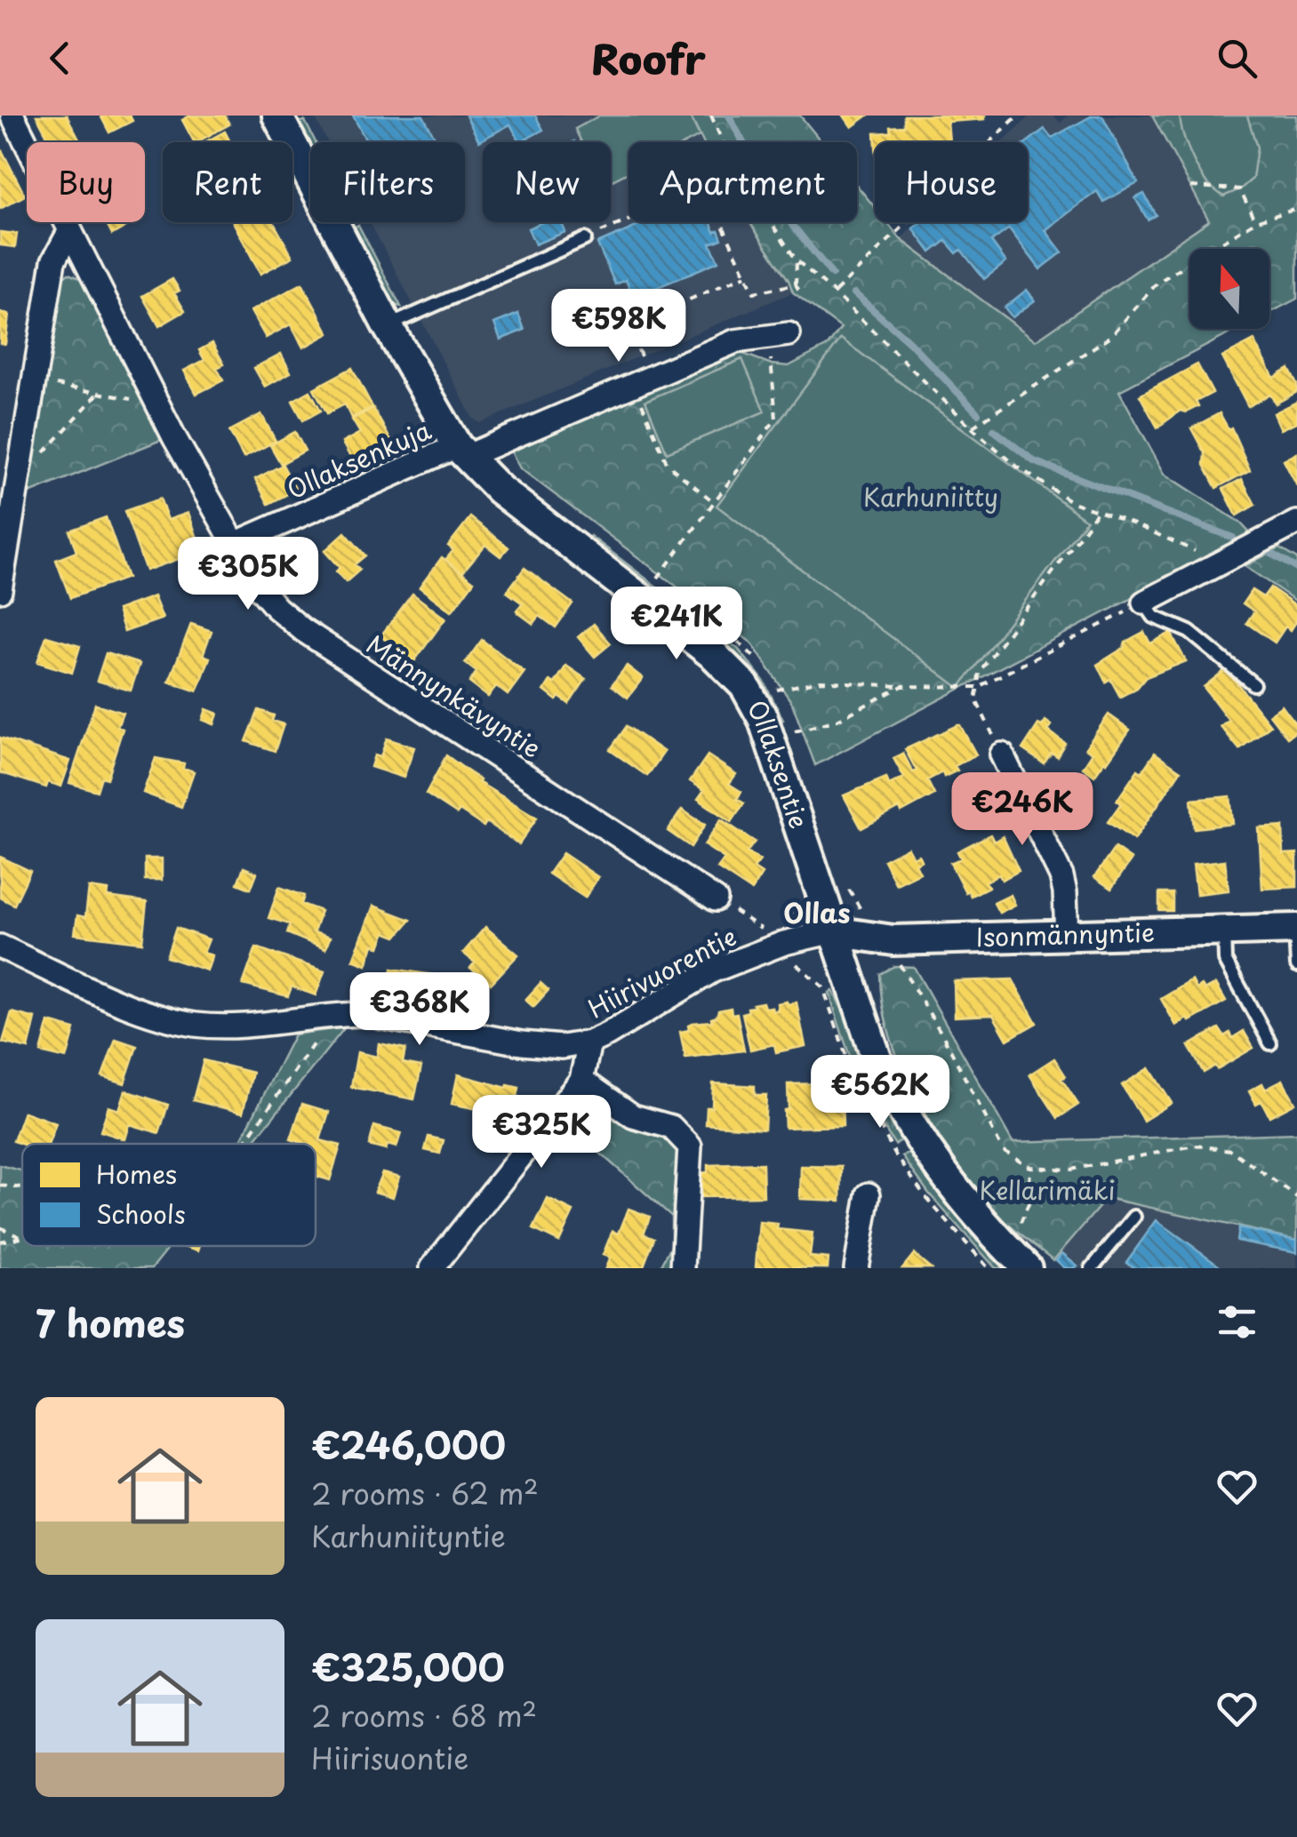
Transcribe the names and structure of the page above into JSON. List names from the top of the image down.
{
  "streets": {
    "street": [
      "Ollaksenkuja",
      "Männynkävyntie",
      "Ollaksentie",
      "Isonmännyntie",
      "Hiirivuorentie"
    ]
  },
  "crossings": [
    ["Ollaksenkuja", "Männynkävyntie"],
    ["Ollaksenkuja", "Ollaksentie"],
    ["Ollaksentie", "Isonmännyntie"],
    ["Ollaksentie", "Hiirivuorentie"],
    ["Isonmännyntie", "Hiirivuorentie"]
  ],
  "districts": ["Ollas"],
  "parks": ["Karhuniitty", "Kellarimäki"],
  "legend": ["Homes", "Schools"],
  "north": "top",
  "page": {
    "header": "Roofr",
    "chip": [
      "Buy",
      "Rent",
      "Filters",
      "New",
      "Apartment",
      "House"
    ],
    "price": [
      "€598K",
      "€305K",
      "€241K",
      "€246K",
      "€368K",
      "€562K",
      "€325K"
    ],
    "heading": "7 homes",
    "list": [
      {
        "name": "€246,000",
        "note": "2 rooms · 62 m² · Karhuniityntie"
      },
      {
        "name": "€325,000",
        "note": "2 rooms · 68 m² · Hiirisuontie"
      }
    ]
  }
}
